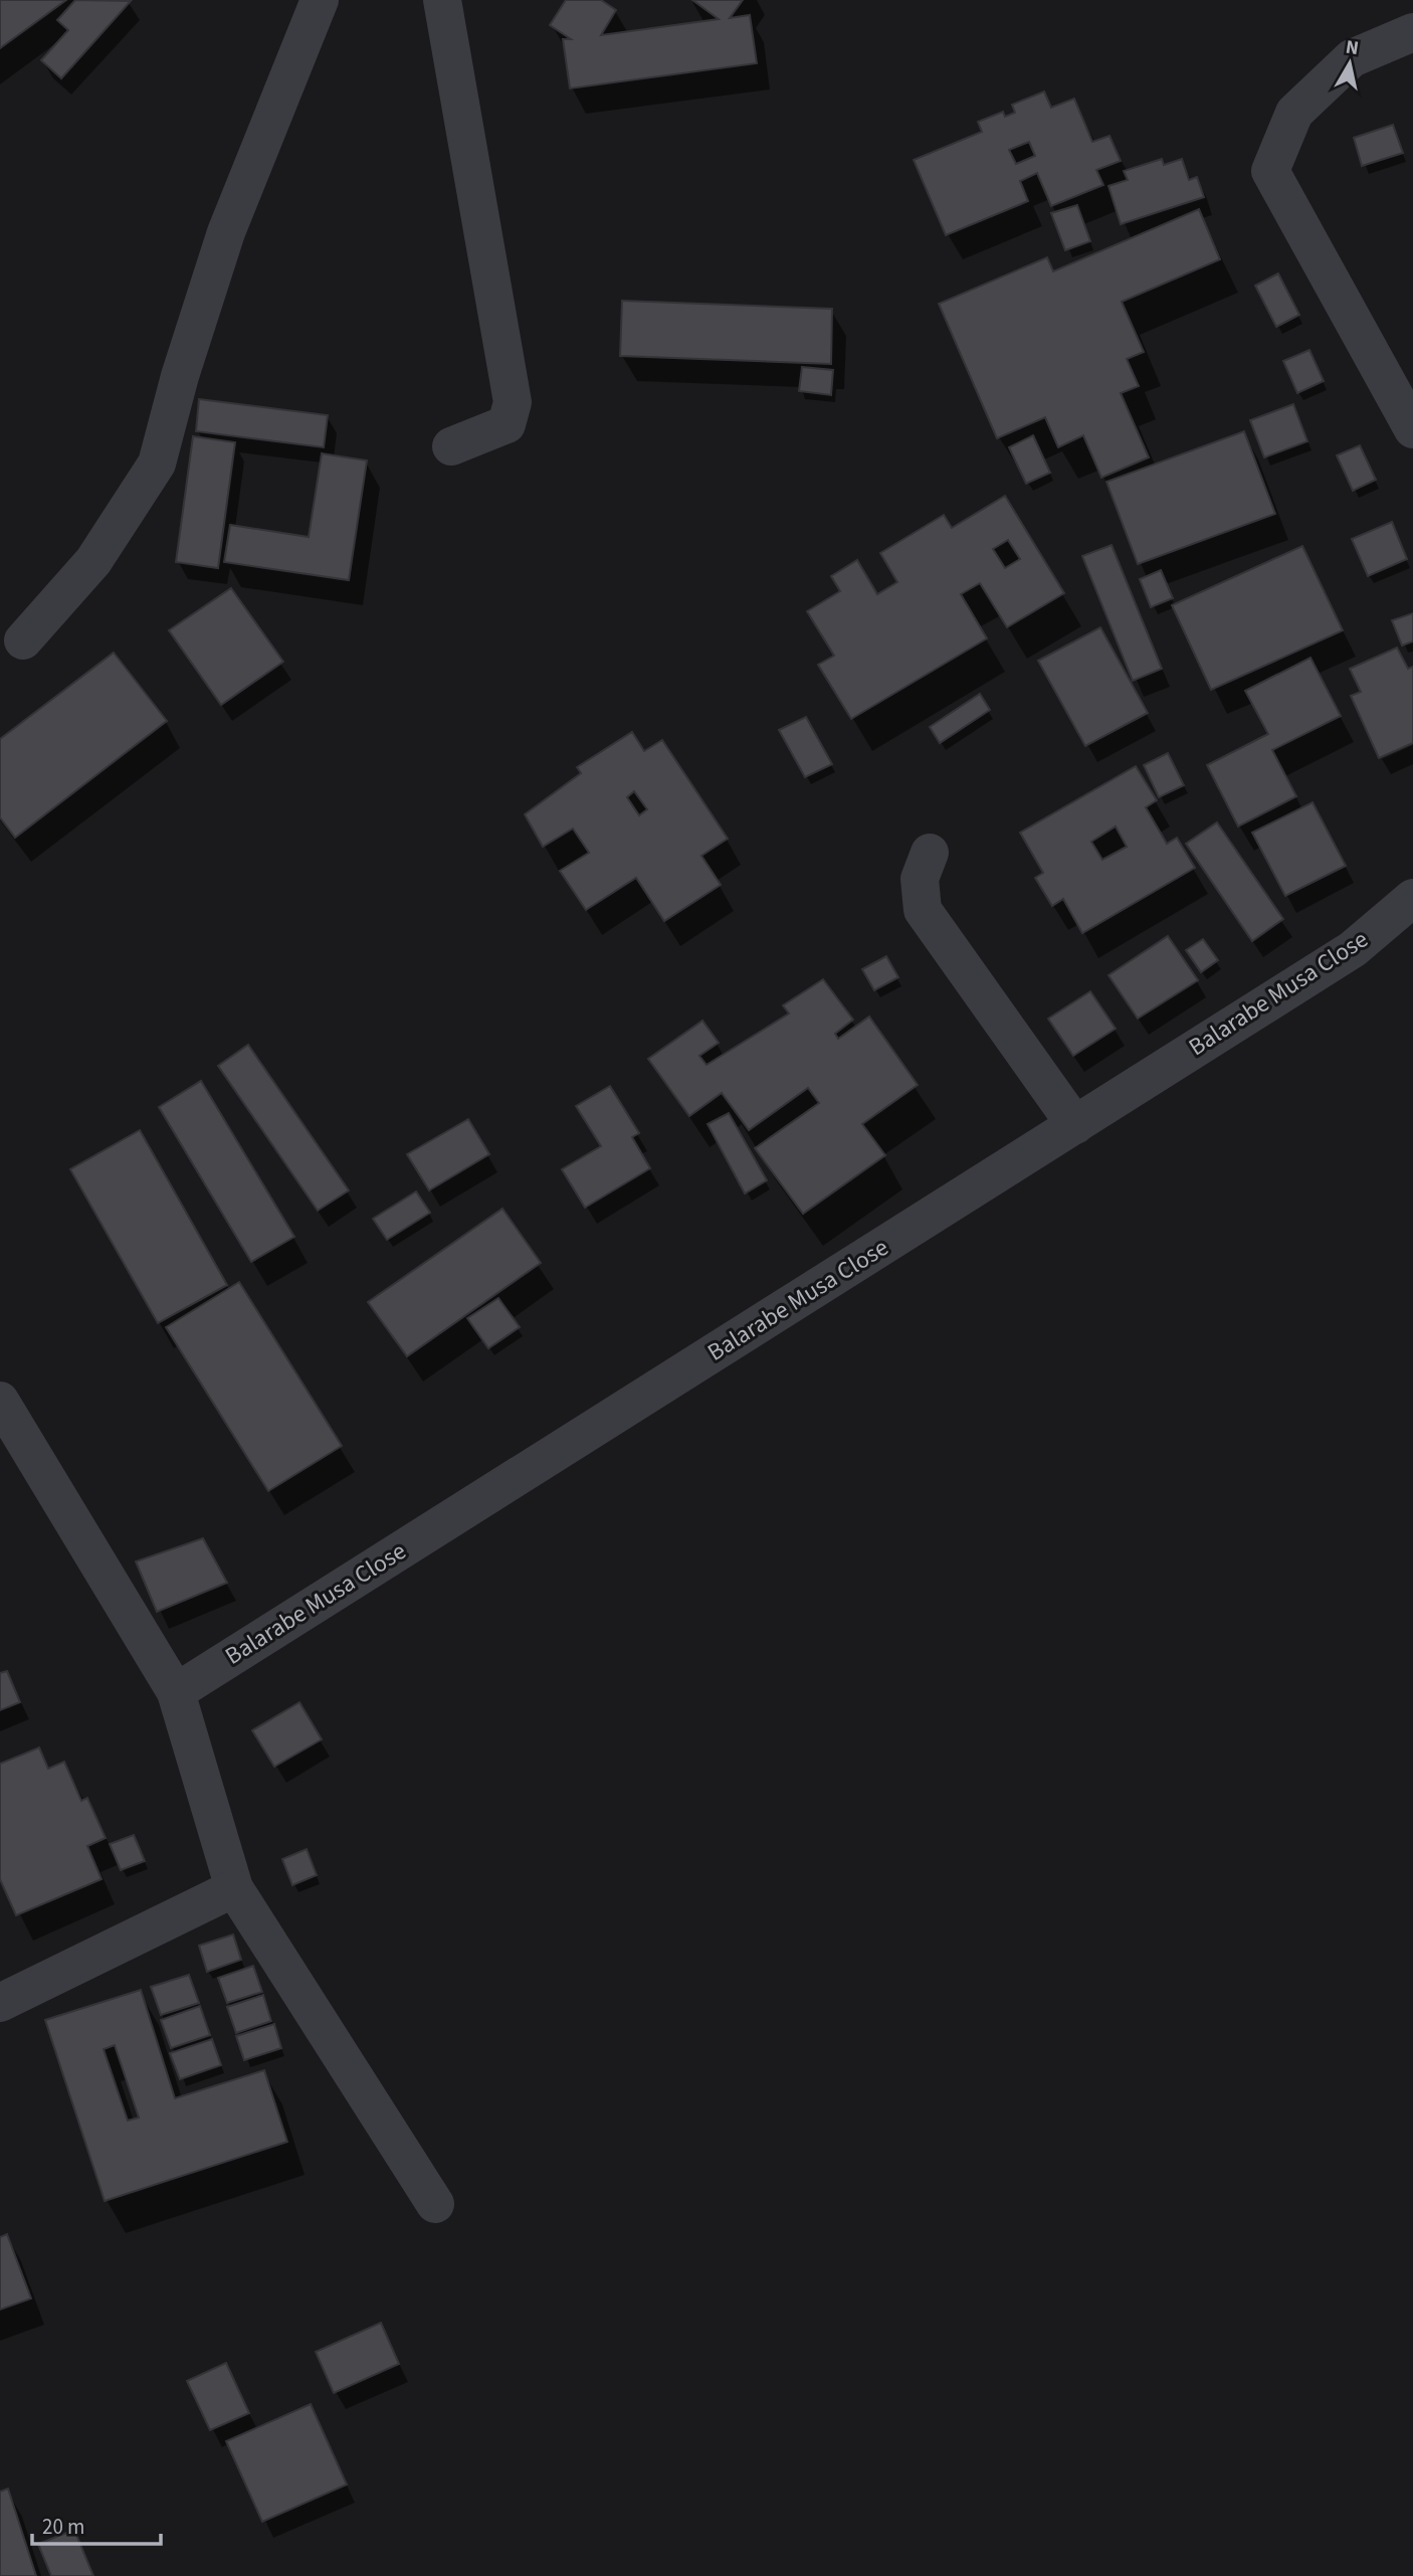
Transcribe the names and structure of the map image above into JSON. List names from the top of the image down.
{
  "streets": {
    "street": ["Balarabe Musa Close"]
  },
  "scale_bar": "20 m",
  "north": "top"
}
